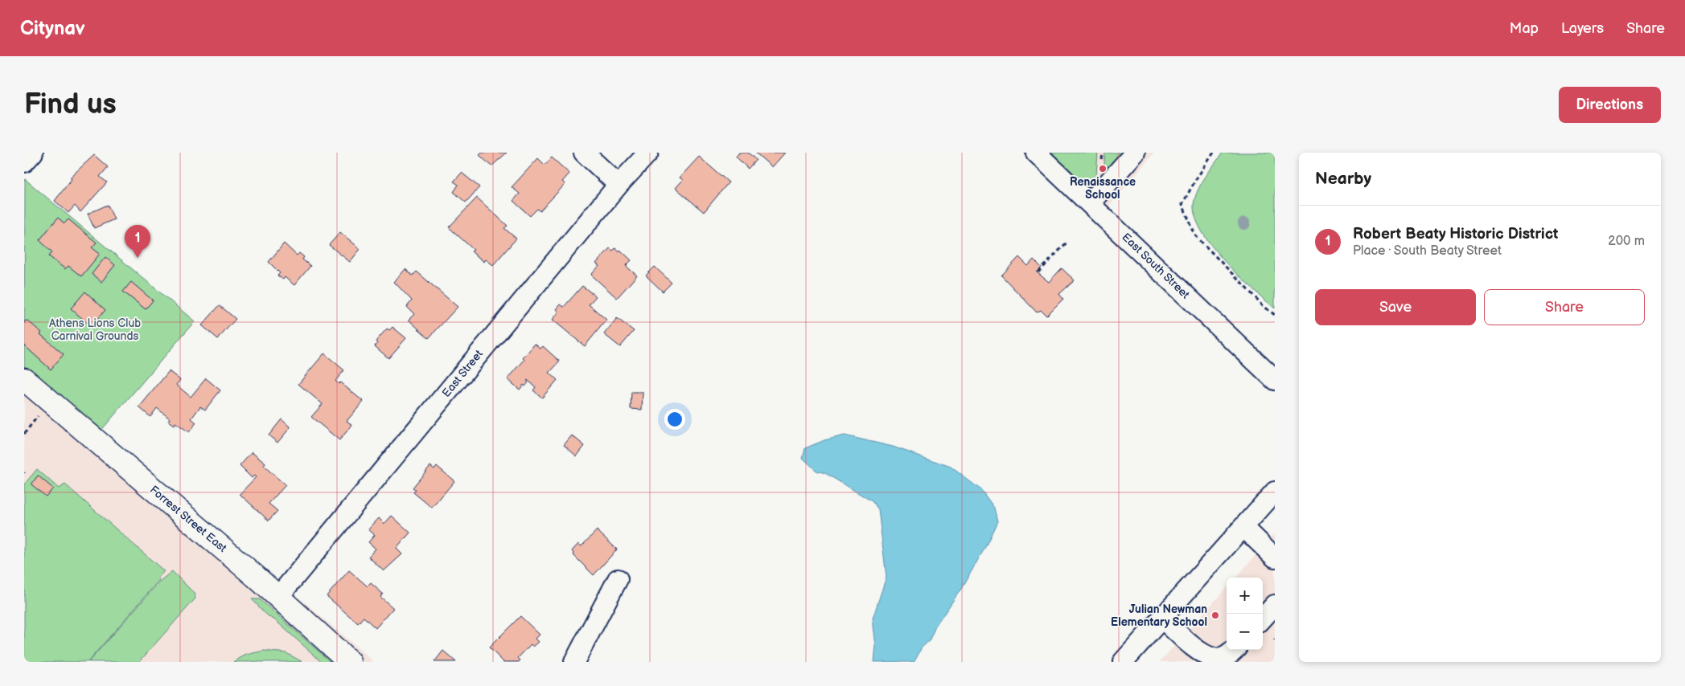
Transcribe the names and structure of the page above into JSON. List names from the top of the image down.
{
  "streets": {
    "main road": ["Forrest Street East"],
    "street": ["East South Street", "East Street"]
  },
  "crossings": [
    ["East Street", "Forrest Street East"]
  ],
  "parks": ["Athens Lions Club Carnival Grounds"],
  "places": ["Renaissance School", "Julian Newman Elementary School"],
  "page": {
    "header": "Citynav",
    "nav": ["Map", "Layers", "Share"],
    "buttons": [
      "Directions",
      ["Save", "Share"]
    ],
    "title": "Find us",
    "heading": "Nearby",
    "list": [
      {
        "mark": "1",
        "name": "Robert Beaty Historic District",
        "note": "Place · South Beaty Street",
        "value": "200 m"
      }
    ],
    "pins": "1",
    "map_buttons": ["+", "−"]
  }
}
